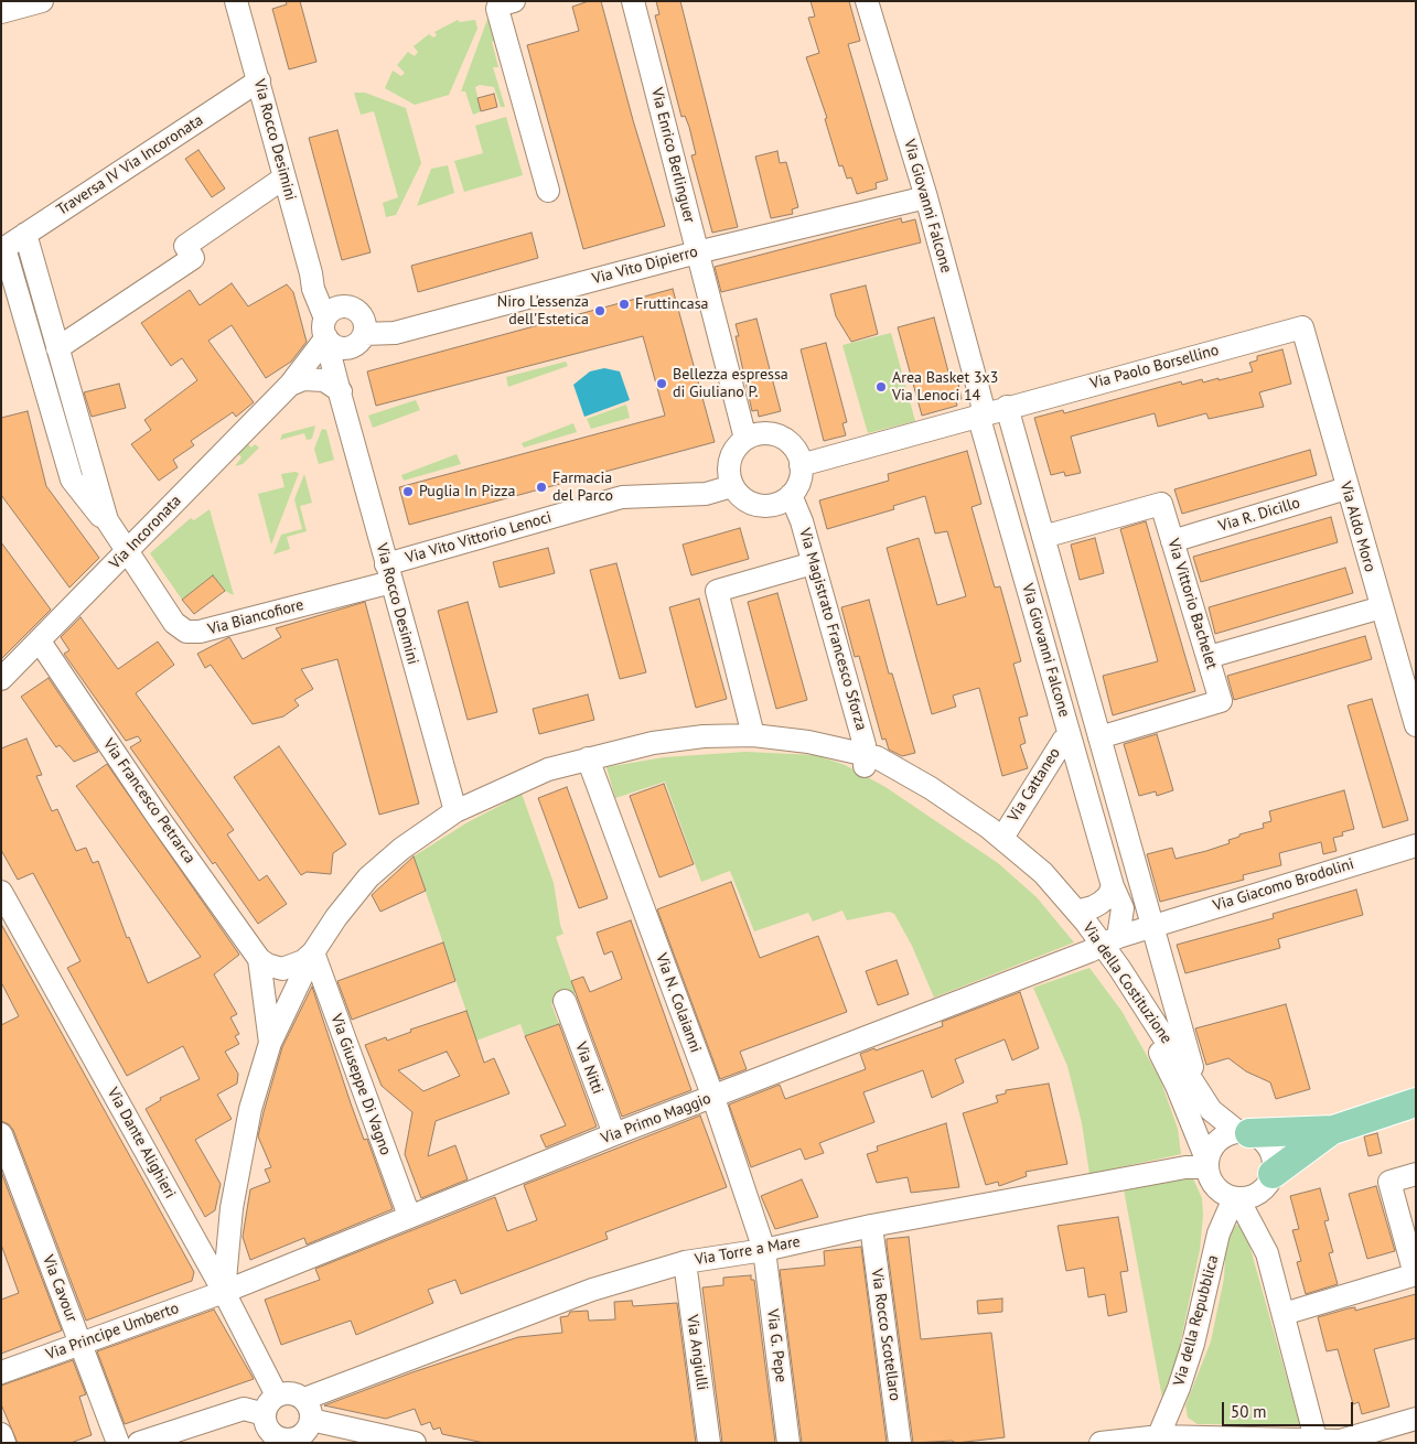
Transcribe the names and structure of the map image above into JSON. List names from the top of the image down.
{
  "streets": {
    "street": [
      "Via Rocco Desimini",
      "Via Enrico Berlinguer",
      "Traversa IV Via Incoronata",
      "Via Giovanni Falcone",
      "Via Vito Dipierro",
      "Via Paolo Borsellino",
      "Via R. Dicillo",
      "Via Aldo Moro",
      "Via Incoronata",
      "Via Vito Vittorio Lenoci",
      "Via Vittorio Bachelet",
      "Via Biancofiore",
      "Via Magistrato Francesco Sforza",
      "Via Cattaneo",
      "Via Francesco Petrarca",
      "Via Giacomo Brodolini",
      "Via della Costituzione",
      "Via N. Colaianni",
      "Via Nitti",
      "Via Giuseppe Di Vagno",
      "Via Primo Maggio",
      "Via Dante Alighieri",
      "Via Torre a Mare",
      "Via Cavour",
      "Via della Repubblica",
      "Via Principe Umberto",
      "Via Rocco Scotellaro",
      "Via G. Pepe",
      "Via Angiulli"
    ]
  },
  "crossings": [
    ["Via Rocco Desimini", "Traversa IV Via Incoronata"],
    ["Via Rocco Desimini", "Via Vito Dipierro"],
    ["Via Rocco Desimini", "Via Incoronata"],
    ["Via Rocco Desimini", "Via Vito Vittorio Lenoci"],
    ["Via Rocco Desimini", "Via Biancofiore"],
    ["Via Rocco Desimini", "Via della Costituzione"],
    ["Via Enrico Berlinguer", "Via Vito Dipierro"],
    ["Via Enrico Berlinguer", "Via Vito Vittorio Lenoci"],
    ["Via Enrico Berlinguer", "Via Magistrato Francesco Sforza"],
    ["Via Giovanni Falcone", "Via Vito Dipierro"],
    ["Via Giovanni Falcone", "Via Paolo Borsellino"],
    ["Via Giovanni Falcone", "Via Cattaneo"],
    ["Via Giovanni Falcone", "Via Giacomo Brodolini"],
    ["Via Giovanni Falcone", "Via della Costituzione"],
    ["Via Giovanni Falcone", "Via Primo Maggio"],
    ["Via Vito Dipierro", "Via Incoronata"],
    ["Via Paolo Borsellino", "Via Aldo Moro"],
    ["Via R. Dicillo", "Via Aldo Moro"],
    ["Via R. Dicillo", "Via Vittorio Bachelet"],
    ["Via Incoronata", "Via Biancofiore"],
    ["Via Incoronata", "Via Francesco Petrarca"],
    ["Via Vito Vittorio Lenoci", "Via Biancofiore"],
    ["Via Vito Vittorio Lenoci", "Via Magistrato Francesco Sforza"],
    ["Via Magistrato Francesco Sforza", "Via della Costituzione"],
    ["Via Cattaneo", "Via della Costituzione"],
    ["Via Francesco Petrarca", "Via della Costituzione"],
    ["Via Giacomo Brodolini", "Via della Costituzione"],
    ["Via Giacomo Brodolini", "Via Primo Maggio"],
    ["Via della Costituzione", "Via N. Colaianni"],
    ["Via della Costituzione", "Via Giuseppe Di Vagno"],
    ["Via della Costituzione", "Via Primo Maggio"],
    ["Via della Costituzione", "Via Dante Alighieri"],
    ["Via della Costituzione", "Via Torre a Mare"],
    ["Via della Costituzione", "Via della Repubblica"],
    ["Via della Costituzione", "Via Principe Umberto"],
    ["Via N. Colaianni", "Via Primo Maggio"],
    ["Via N. Colaianni", "Via Torre a Mare"],
    ["Via N. Colaianni", "Via G. Pepe"],
    ["Via Nitti", "Via Primo Maggio"],
    ["Via Giuseppe Di Vagno", "Via Primo Maggio"],
    ["Via Primo Maggio", "Via Dante Alighieri"],
    ["Via Primo Maggio", "Via Principe Umberto"],
    ["Via Dante Alighieri", "Via Torre a Mare"],
    ["Via Dante Alighieri", "Via Principe Umberto"],
    ["Via Torre a Mare", "Via della Repubblica"],
    ["Via Torre a Mare", "Via Rocco Scotellaro"],
    ["Via Torre a Mare", "Via G. Pepe"],
    ["Via Torre a Mare", "Via Angiulli"],
    ["Via Cavour", "Via Principe Umberto"]
  ],
  "places": [
    "Fruttincasa",
    "Niro L'essenza dell'Estetica",
    "Bellezza espressa di Giuliano P.",
    "Area Basket 3x3 Via Lenoci 14",
    "Farmacia del Parco",
    "Puglia In Pizza"
  ],
  "scale_bar": "50 m"
}
